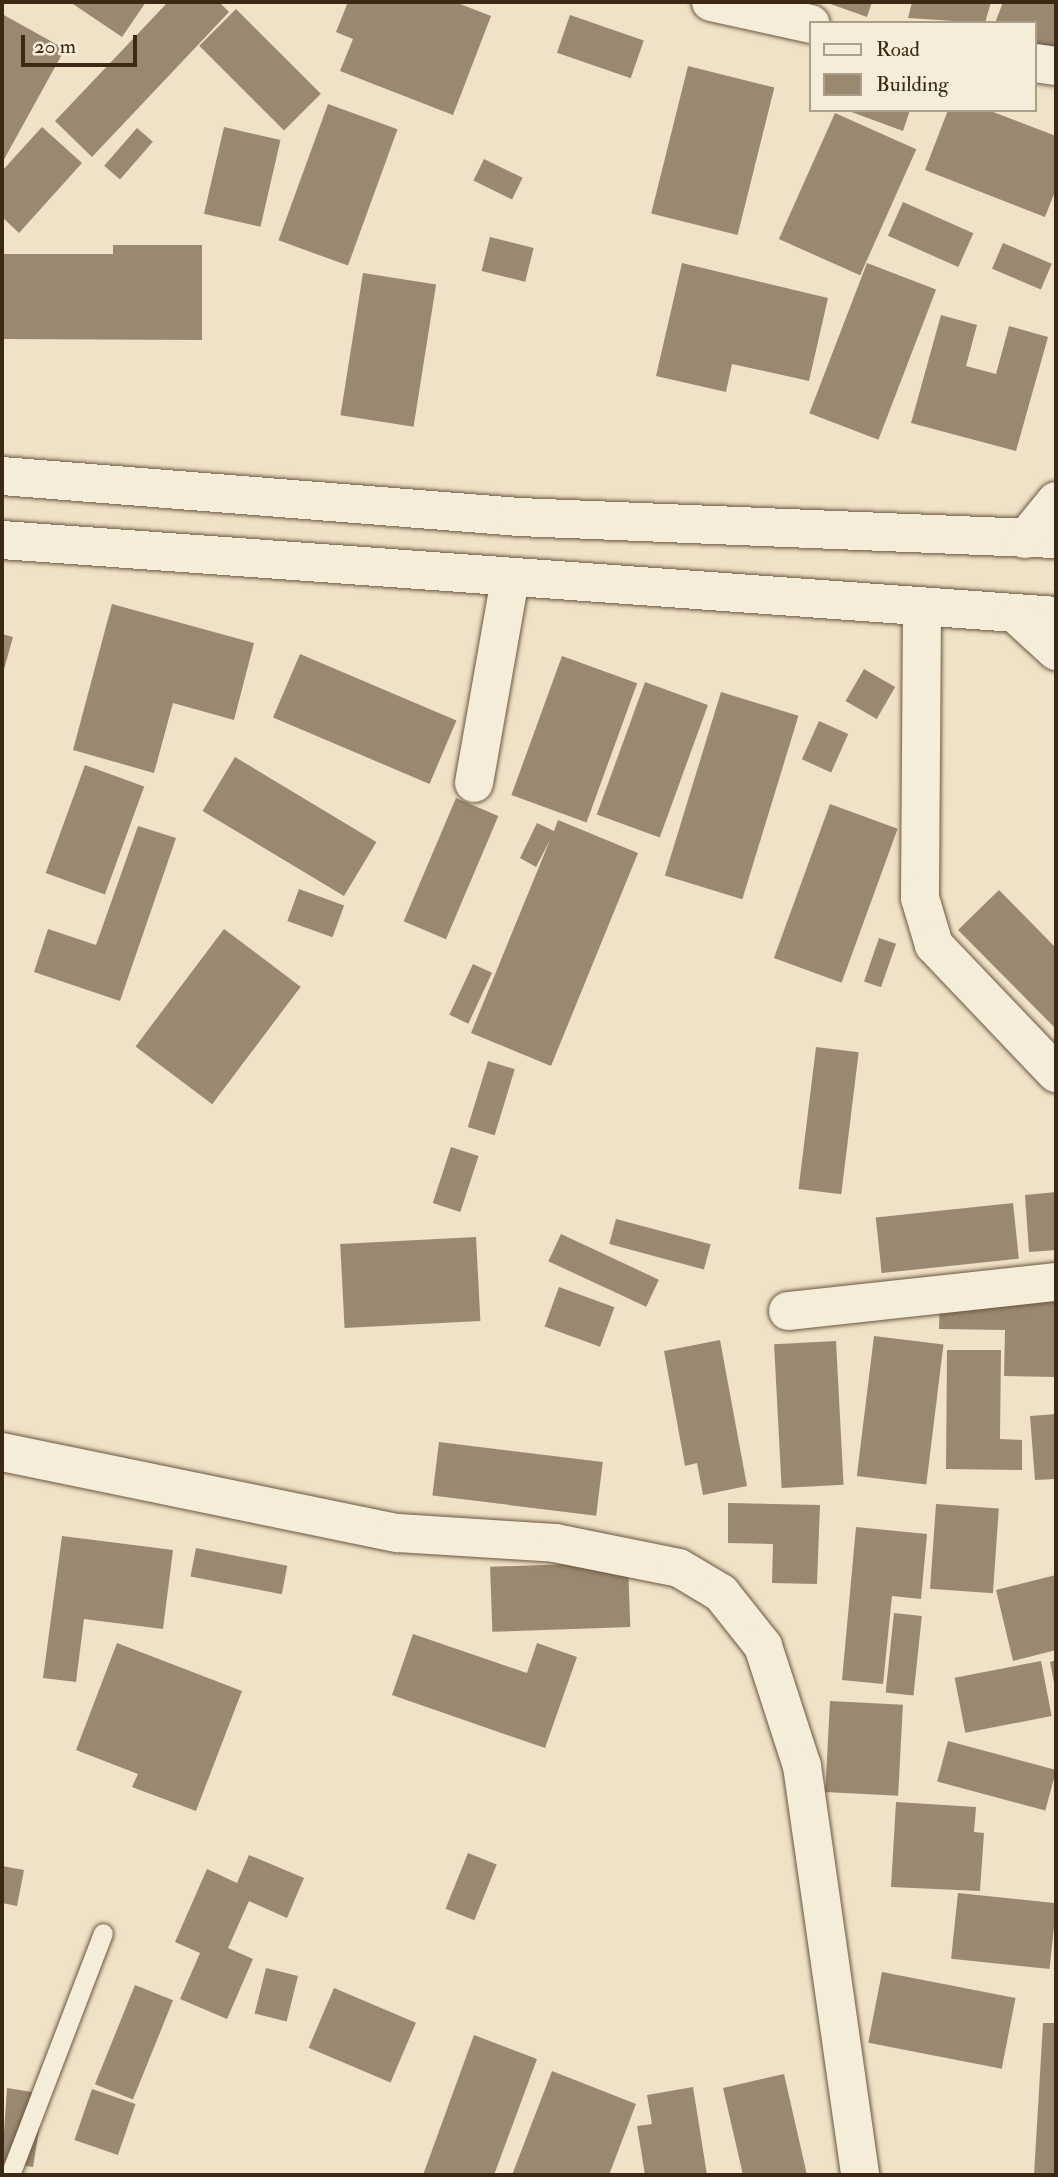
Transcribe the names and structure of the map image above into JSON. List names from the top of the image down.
{
  "legend": ["Road", "Building"],
  "scale_bar": "20 m"
}
